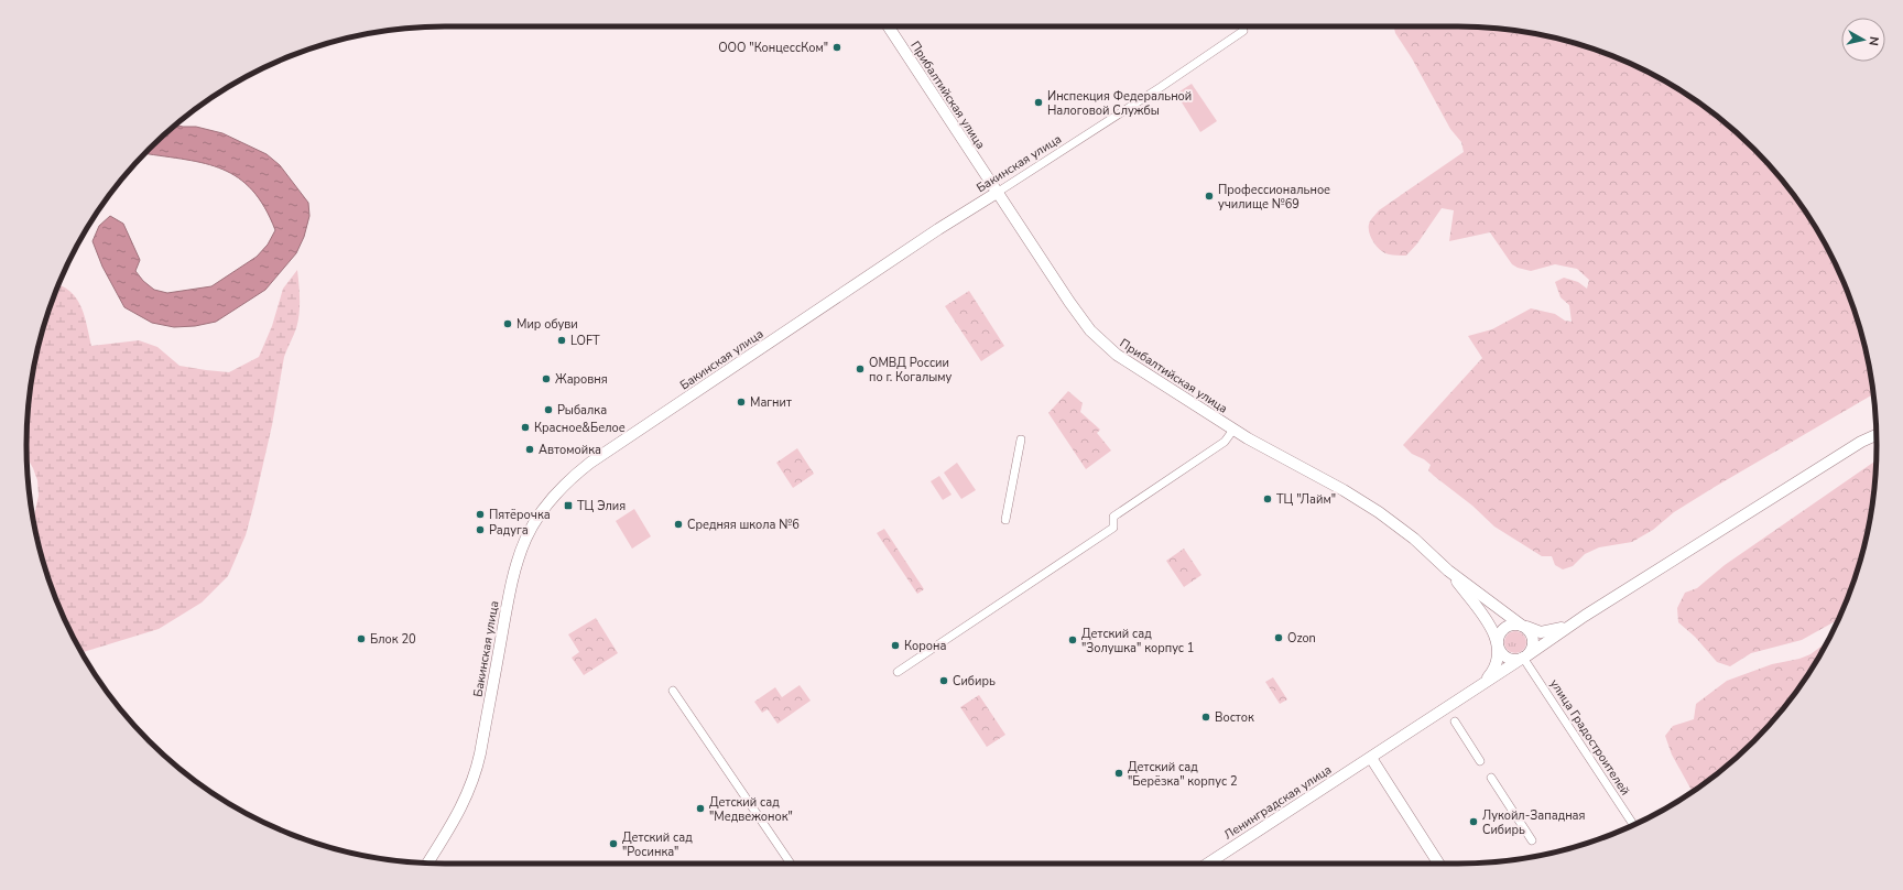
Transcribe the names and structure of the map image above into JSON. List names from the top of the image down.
{
  "streets": {
    "street": [
      "Прибалтийская улица",
      "Бакинская улица",
      "улица Градостроителей",
      "Ленинградская улица"
    ]
  },
  "crossings": [
    ["Прибалтийская улица", "Бакинская улица"],
    ["Прибалтийская улица", "улица Градостроителей"]
  ],
  "places": {
    "other": [
      "ООО \"КонцессКом\"",
      "Инспекция Федеральной Налоговой Службы",
      "Профессиональное училище №69",
      "Мир обуви",
      "LOFT",
      "ОМВД России по г. Когалыму",
      "Жаровня",
      "Магнит",
      "Рыбалка",
      "Красное&Белое",
      "Автомойка",
      "ТЦ \"Лайм\"",
      "Пятёрочка",
      "Средняя школа №6",
      "Радуга",
      "Ozon",
      "Блок 20",
      "Детский сад \"Золушка\" корпус 1",
      "Корона",
      "Сибирь",
      "Восток",
      "Детский сад \"Берёзка\" корпус 2",
      "Детский сад \"Медвежонок\"",
      "Лукойл-Западная Сибирь",
      "Детский сад \"Росинка\""
    ],
    "transit": ["ТЦ Элия"]
  },
  "north": "right"
}
